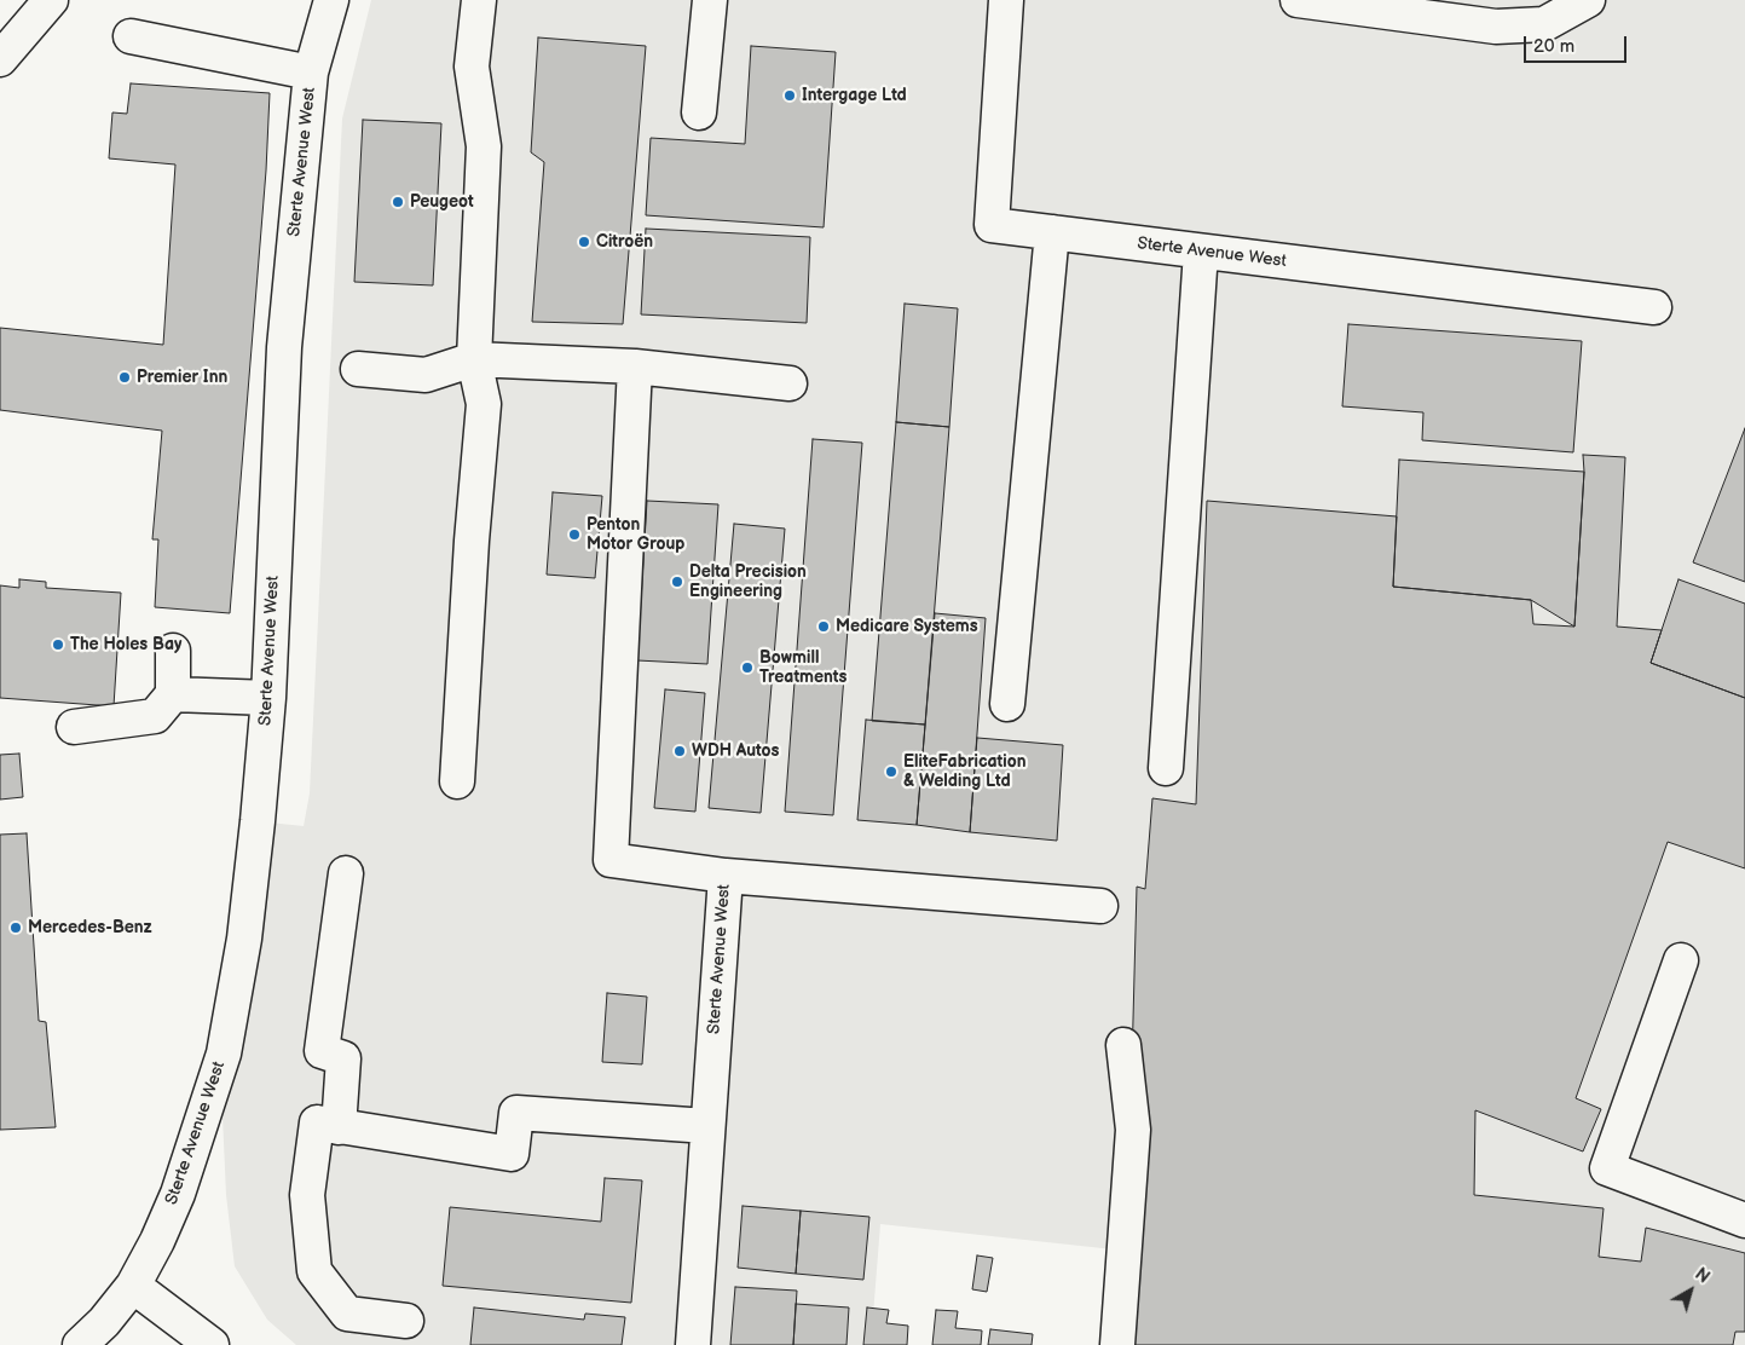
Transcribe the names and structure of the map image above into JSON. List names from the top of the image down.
{
  "streets": {
    "main road": ["Sterte Avenue West"]
  },
  "places": [
    "Intergage Ltd",
    "Peugeot",
    "Citroën",
    "Premier Inn",
    "Penton Motor Group",
    "Delta Precision Engineering",
    "Medicare Systems",
    "The Holes Bay",
    "Bowmill Treatments",
    "WDH Autos",
    "EliteFabrication & Welding Ltd",
    "Mercedes-Benz"
  ],
  "scale_bar": "20 m",
  "north": "top right"
}
